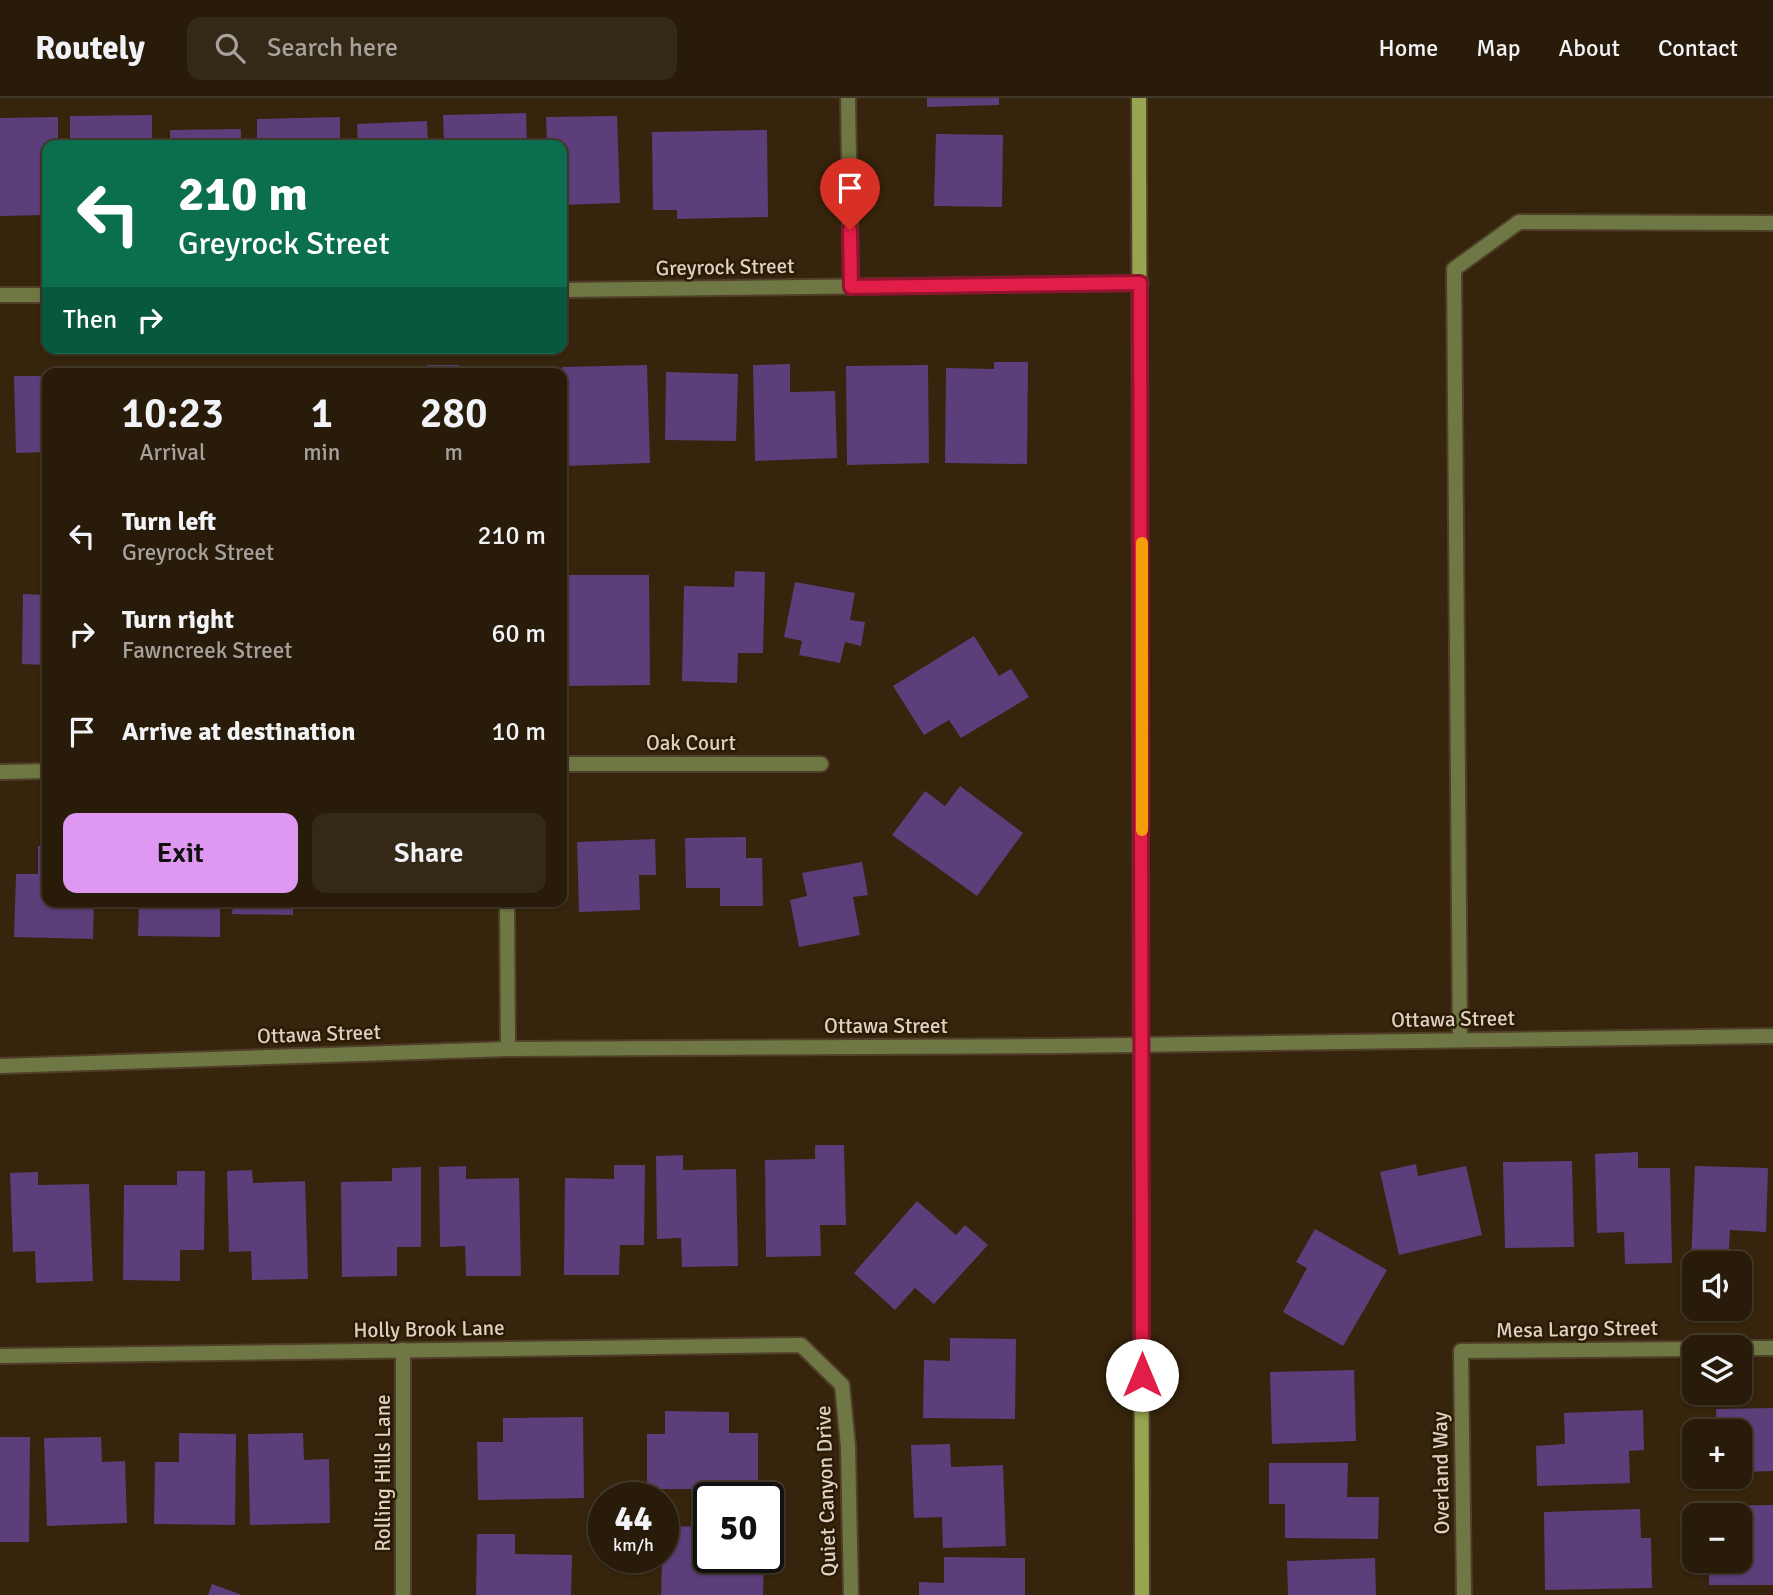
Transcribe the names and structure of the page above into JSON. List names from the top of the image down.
{
  "streets": {
    "street": [
      "Greyrock Street",
      "Oak Court",
      "Ottawa Street",
      "Holly Brook Lane",
      "Mesa Largo Street",
      "Rolling Hills Lane",
      "Overland Way",
      "Quiet Canyon Drive"
    ]
  },
  "crossings": [
    ["Holly Brook Lane", "Rolling Hills Lane"],
    ["Holly Brook Lane", "Quiet Canyon Drive"],
    ["Mesa Largo Street", "Overland Way"]
  ],
  "page": {
    "header": "Routely",
    "search": "Search here",
    "nav": [
      "Home",
      "Map",
      "About",
      "Contact"
    ],
    "turn": ["210 m", "Greyrock Street"],
    "then": "Then",
    "eta": [
      "10:23",
      "Arrival",
      "1",
      "min",
      "280",
      "m"
    ],
    "list": [
      {
        "name": "Turn left",
        "note": "Greyrock Street",
        "value": "210 m"
      },
      {
        "name": "Turn right",
        "note": "Fawncreek Street",
        "value": "60 m"
      },
      {
        "name": "Arrive at destination",
        "value": "10 m"
      }
    ],
    "buttons": ["Exit", "Share"],
    "map_buttons": ["+", "−"],
    "speed": "44 km/h",
    "limit": "50"
  }
}
